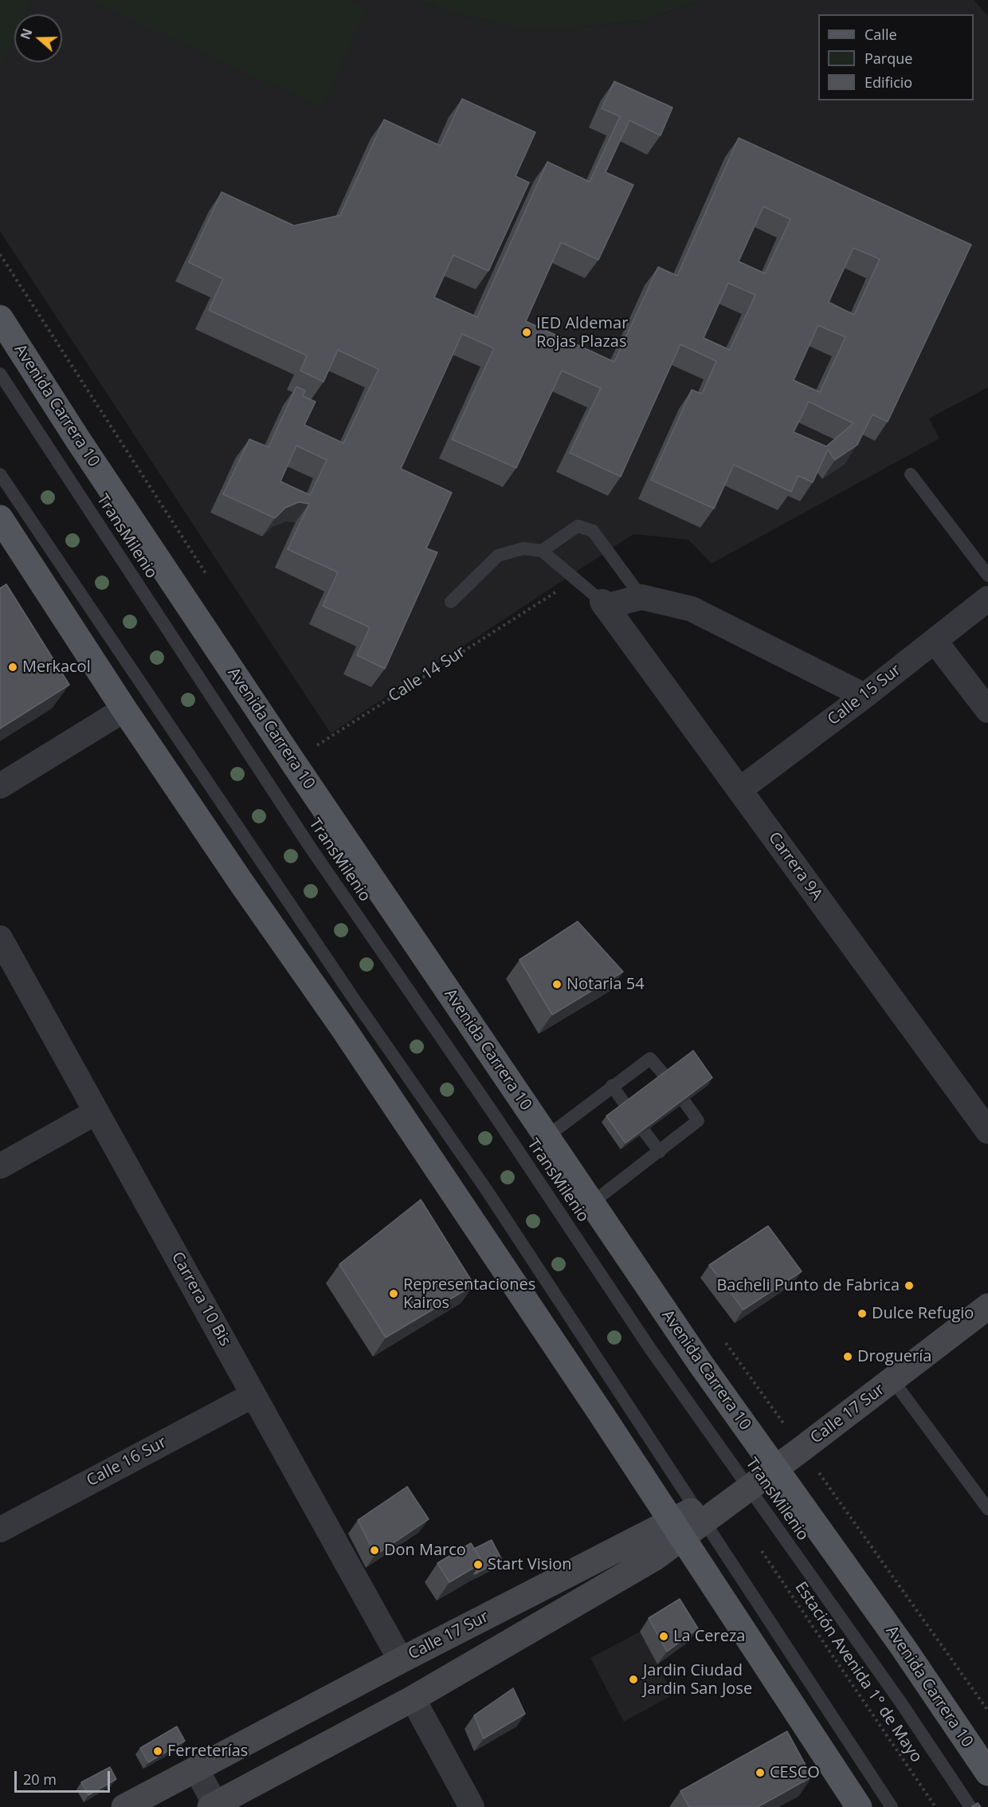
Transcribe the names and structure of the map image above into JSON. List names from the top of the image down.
{
  "streets": {
    "main road": ["Avenida Carrera 10"],
    "street": [
      "Calle 15 Sur",
      "Carrera 9A",
      "Carrera 10 Bis",
      "Calle 17 Sur",
      "Calle 16 Sur"
    ],
    "lane": ["TransMilenio"],
    "path": ["Calle 14 Sur", "Estación Avenida 1° de Mayo"]
  },
  "crossings": [
    ["Avenida Carrera 10", "Calle 14 Sur"],
    ["Avenida Carrera 10", "Calle 17 Sur"],
    ["TransMilenio", "Calle 17 Sur"],
    ["Calle 15 Sur", "Carrera 9A"],
    ["Carrera 10 Bis", "Calle 17 Sur"],
    ["Carrera 10 Bis", "Calle 16 Sur"]
  ],
  "places": [
    "IED Aldemar Rojas Plazas",
    "Merkacol",
    "Notaria 54",
    "Bacheli Punto de Fabrica",
    "Representaciones Kairos",
    "Dulce Refugio",
    "Droguería",
    "Don Marco",
    "Start Vision",
    "La Cereza",
    "Jardin Ciudad Jardin San Jose",
    "Ferreterías",
    "CESCO"
  ],
  "legend": ["Calle", "Parque", "Edificio"],
  "scale_bar": "20 m",
  "north": "left"
}
